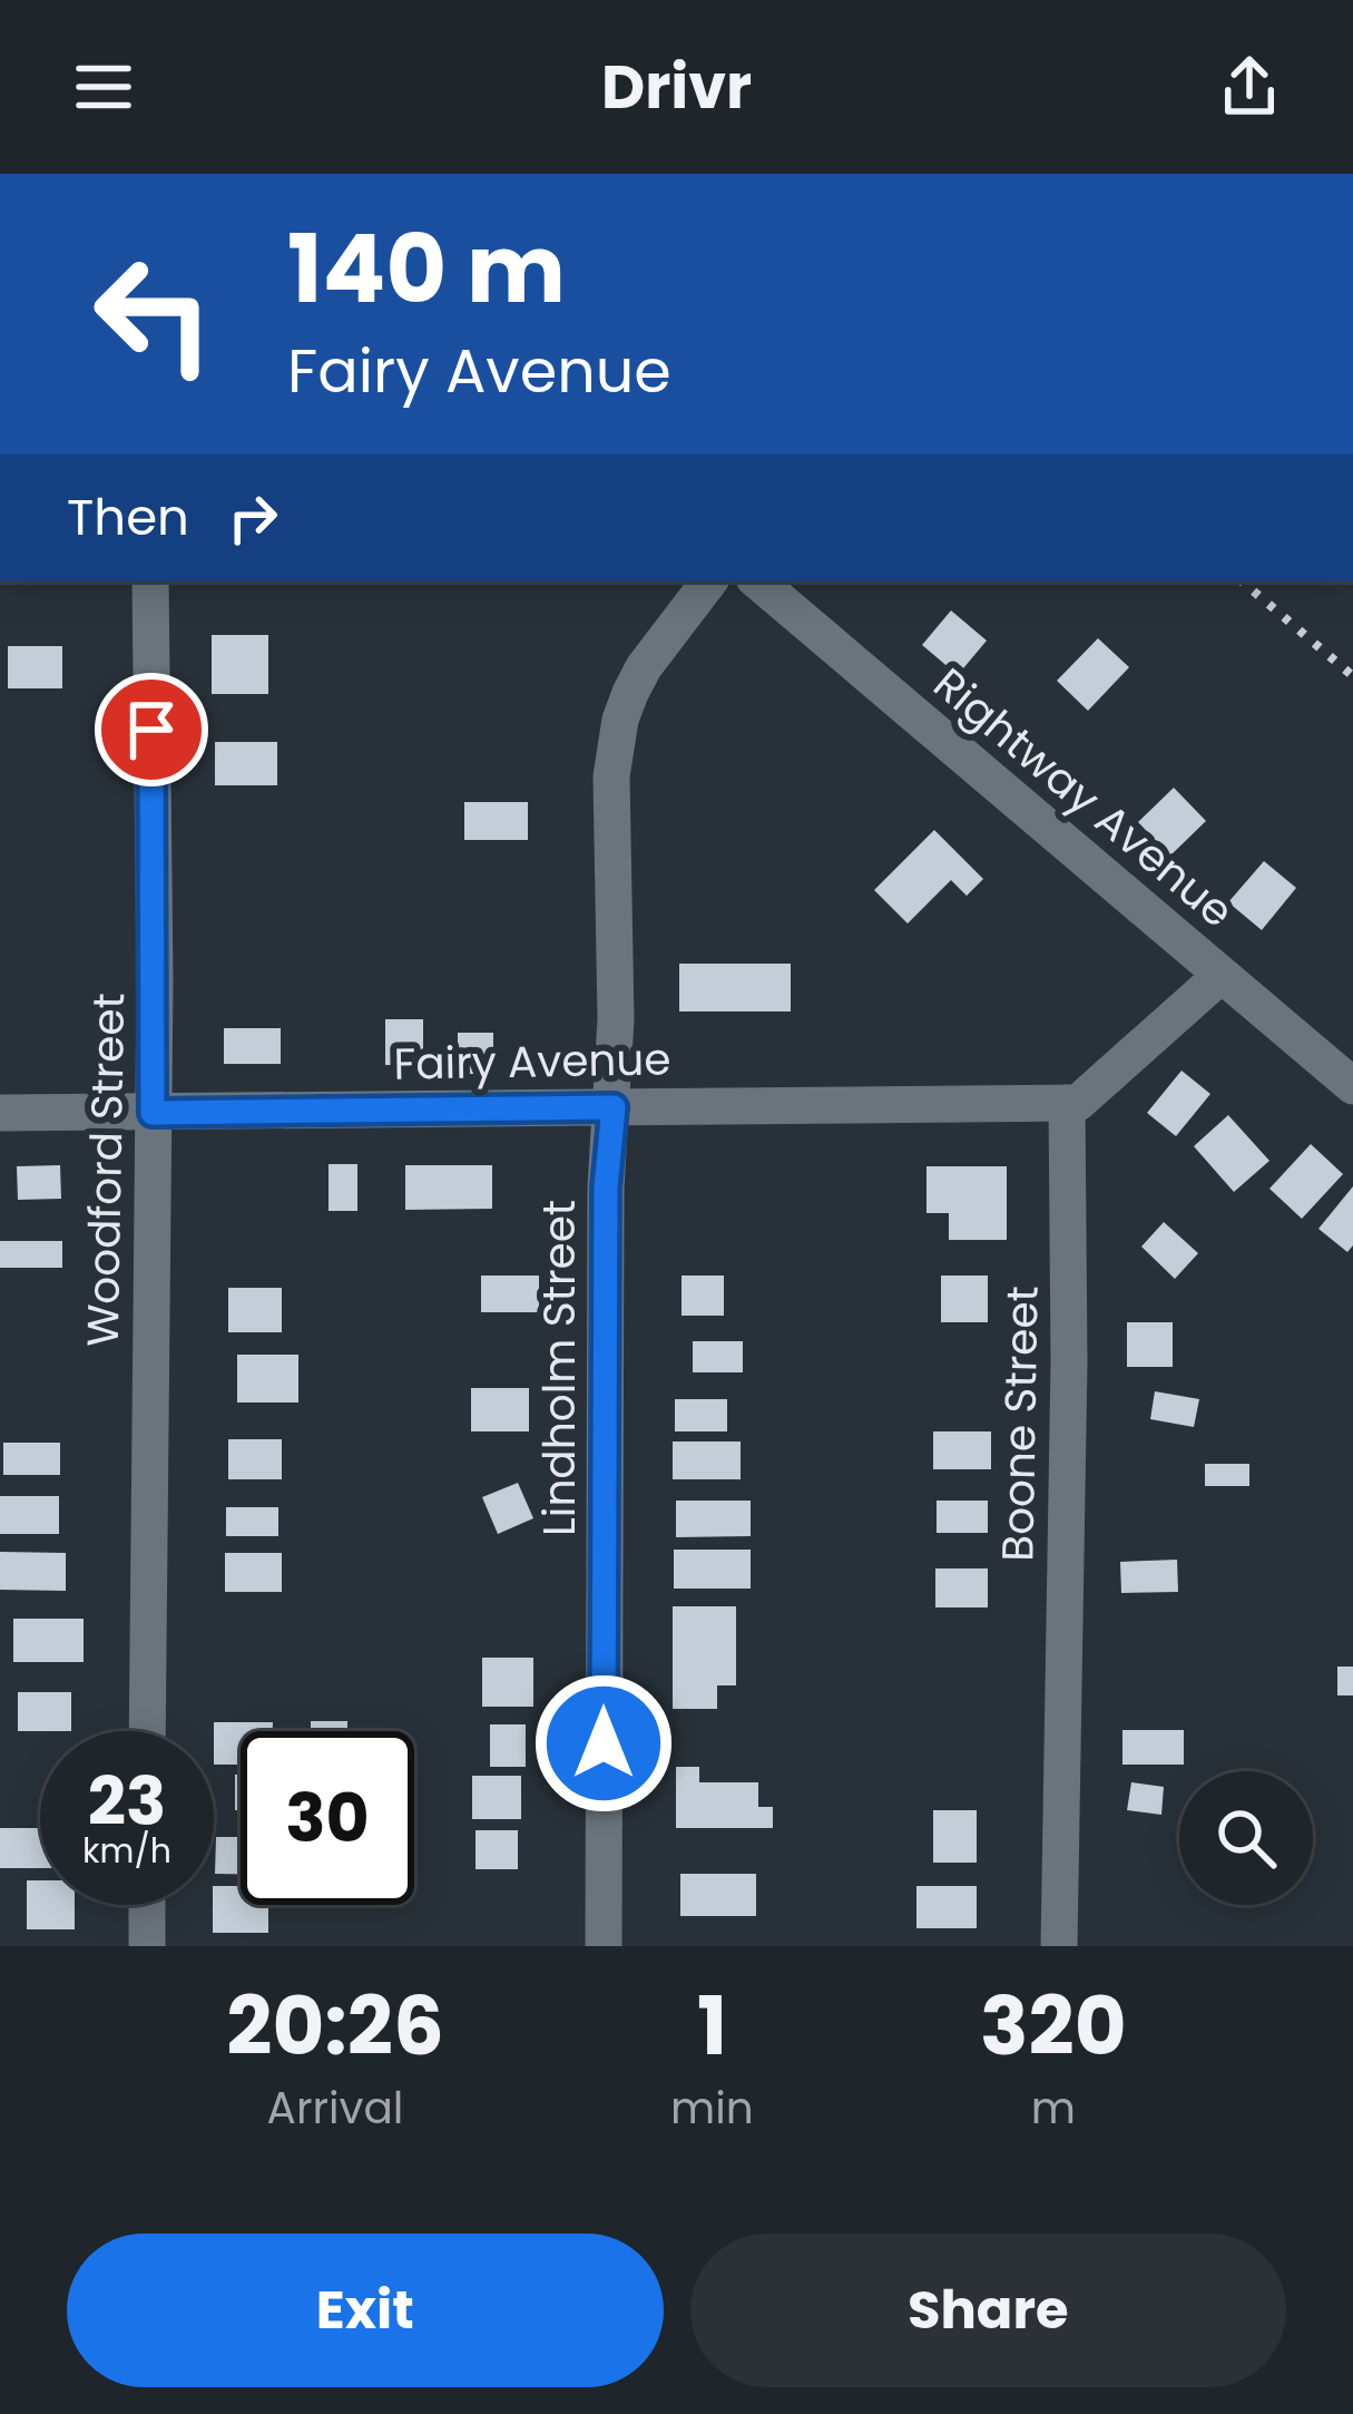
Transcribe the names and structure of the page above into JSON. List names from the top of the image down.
{
  "streets": {
    "street": [
      "Rightway Avenue",
      "Fairy Avenue",
      "Woodford Street",
      "Lindholm Street",
      "Boone Street"
    ]
  },
  "crossings": [
    ["Fairy Avenue", "Woodford Street"],
    ["Fairy Avenue", "Lindholm Street"],
    ["Fairy Avenue", "Boone Street"]
  ],
  "page": {
    "header": "Drivr",
    "turn": ["140 m", "Fairy Avenue"],
    "then": "Then",
    "speed": "23 km/h",
    "limit": "30",
    "eta": [
      "20:26",
      "Arrival",
      "1",
      "min",
      "320",
      "m"
    ],
    "buttons": ["Exit", "Share"]
  }
}
